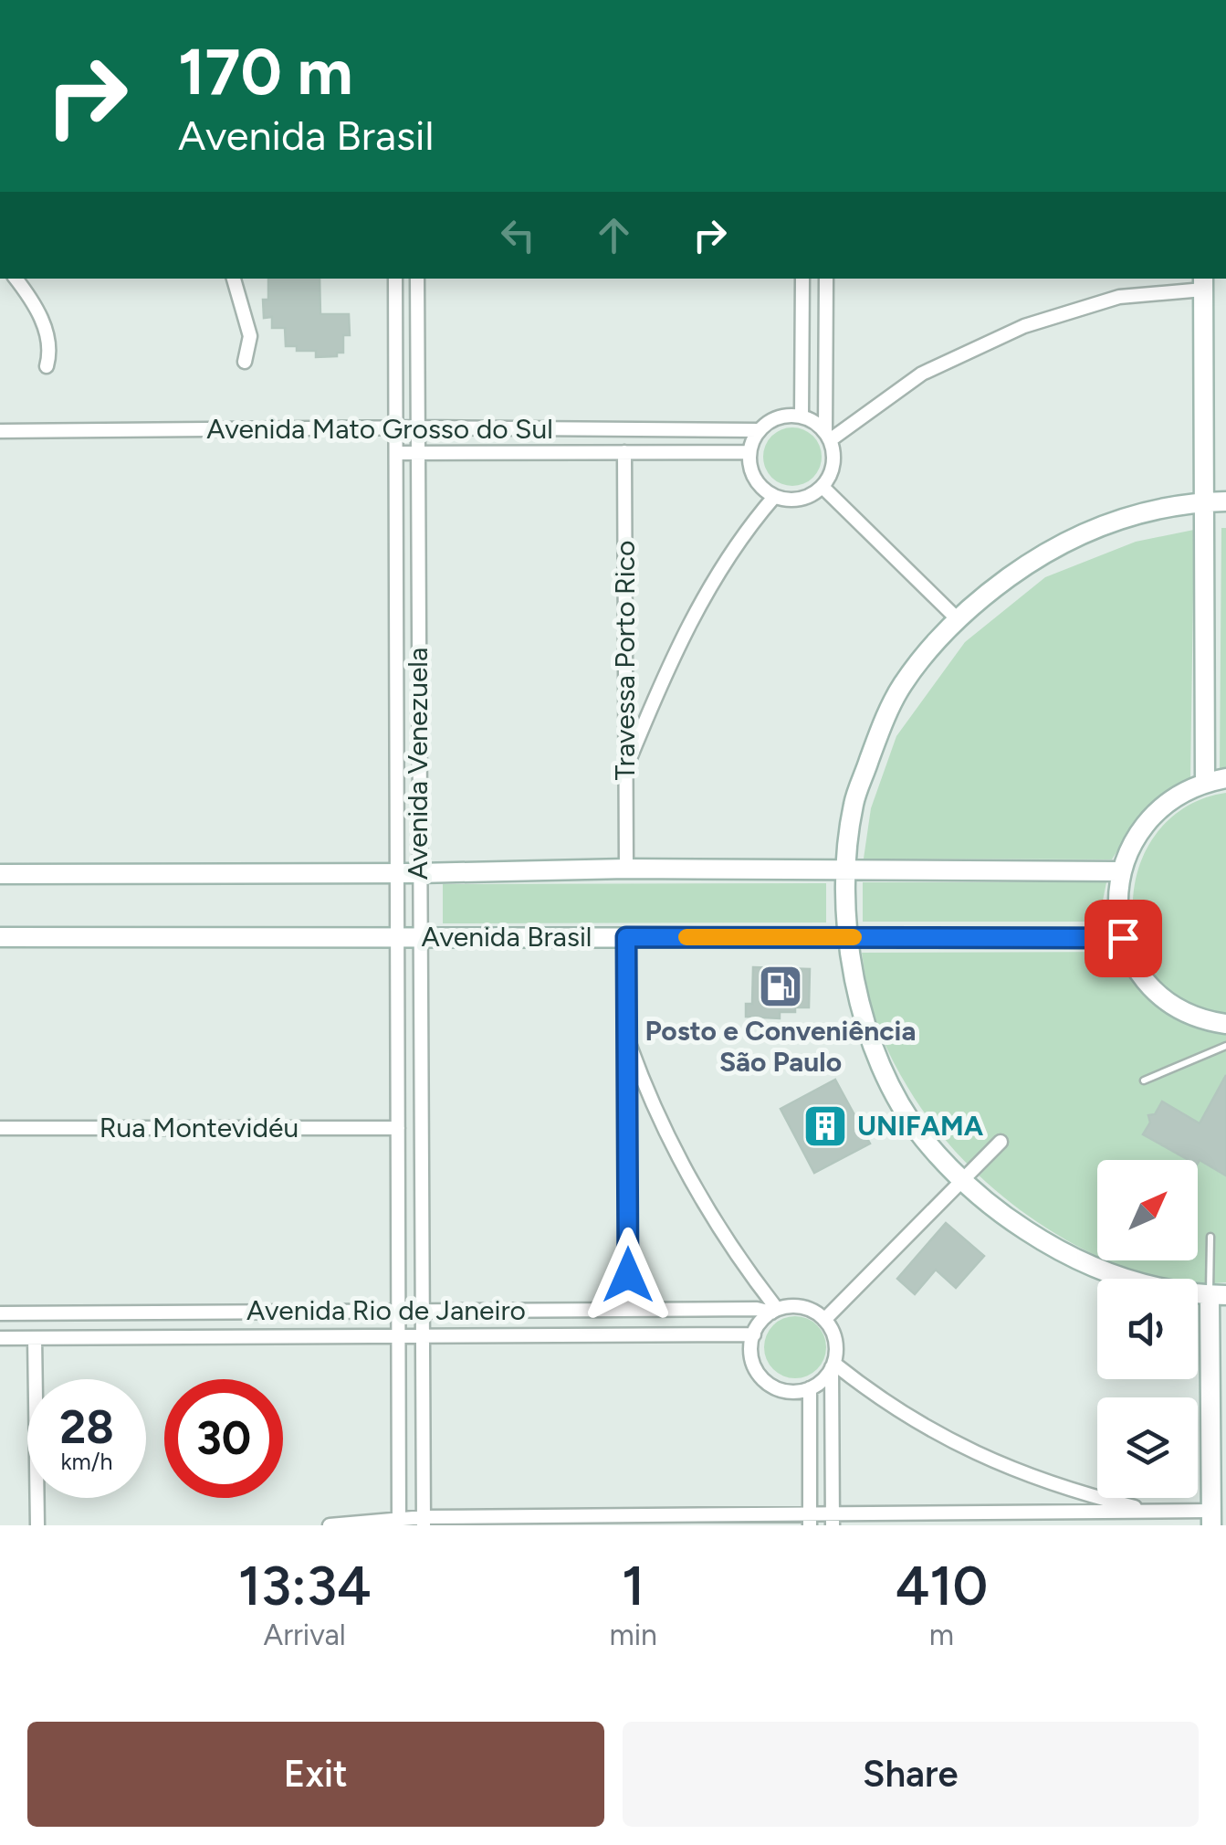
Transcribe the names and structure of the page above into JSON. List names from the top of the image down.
{
  "streets": {
    "main road": ["Avenida Brasil"],
    "street": [
      "Avenida Mato Grosso do Sul",
      "Travessa Porto Rico",
      "Avenida Venezuela",
      "Rua Montevidéu",
      "Avenida Rio de Janeiro"
    ]
  },
  "crossings": [
    ["Avenida Mato Grosso do Sul", "Travessa Porto Rico"],
    ["Avenida Mato Grosso do Sul", "Avenida Venezuela"],
    ["Avenida Venezuela", "Avenida Brasil"],
    ["Avenida Venezuela", "Rua Montevidéu"],
    ["Avenida Venezuela", "Avenida Rio de Janeiro"]
  ],
  "places": {
    "fuel station": ["Posto e Conveniência São Paulo"],
    "building": ["UNIFAMA"]
  },
  "north": "top right",
  "page": {
    "turn": ["170 m", "Avenida Brasil"],
    "speed": "28 km/h",
    "limit": "30",
    "eta": [
      "13:34",
      "Arrival",
      "1",
      "min",
      "410",
      "m"
    ],
    "buttons": ["Exit", "Share"]
  }
}
